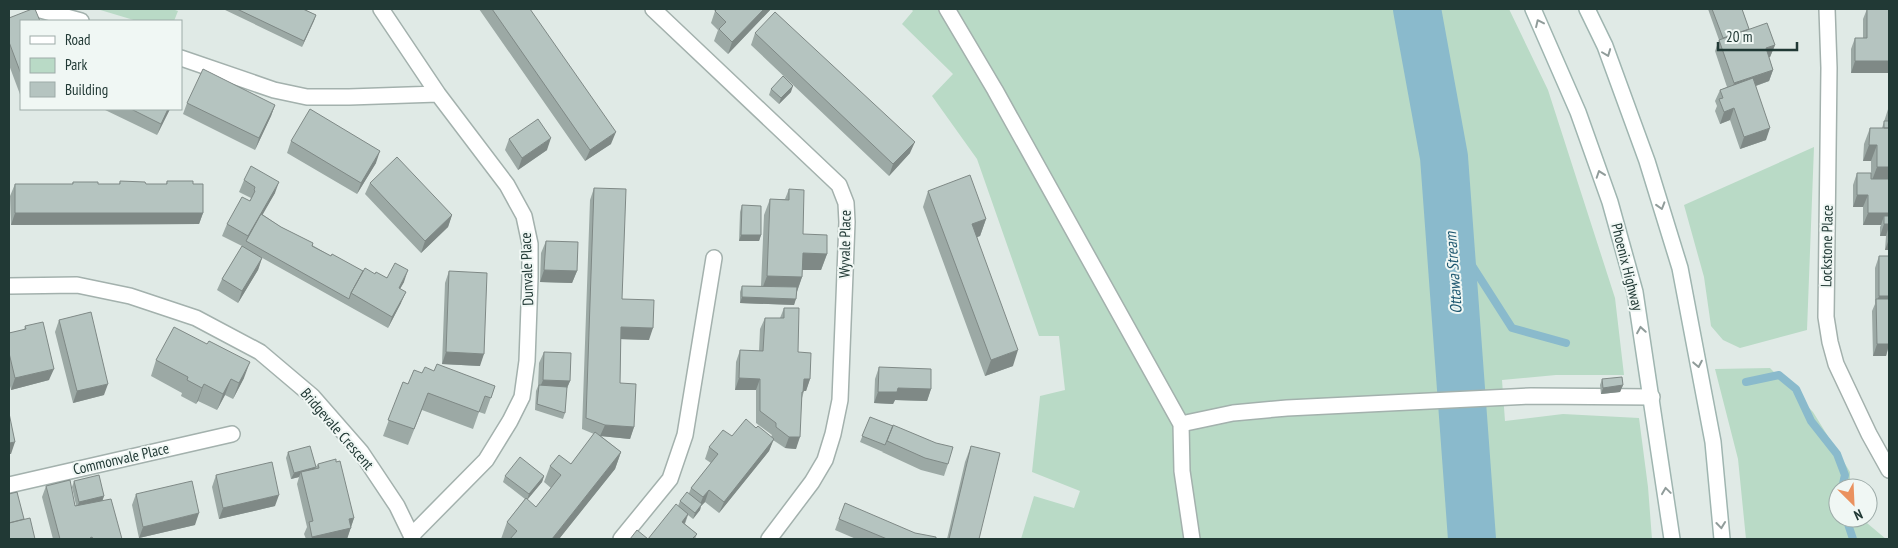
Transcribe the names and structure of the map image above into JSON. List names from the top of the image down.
{
  "streets": {
    "street": [
      "Wyvale Place",
      "Lockstone Place",
      "Phoenix Highway",
      "Dunvale Place",
      "Bridgevale Crescent",
      "Commonvale Place"
    ]
  },
  "crossings": [
    ["Dunvale Place", "Bridgevale Crescent"]
  ],
  "water": ["Ottawa Stream"],
  "legend": ["Road", "Park", "Building"],
  "scale_bar": "20 m",
  "north": "bottom right"
}
